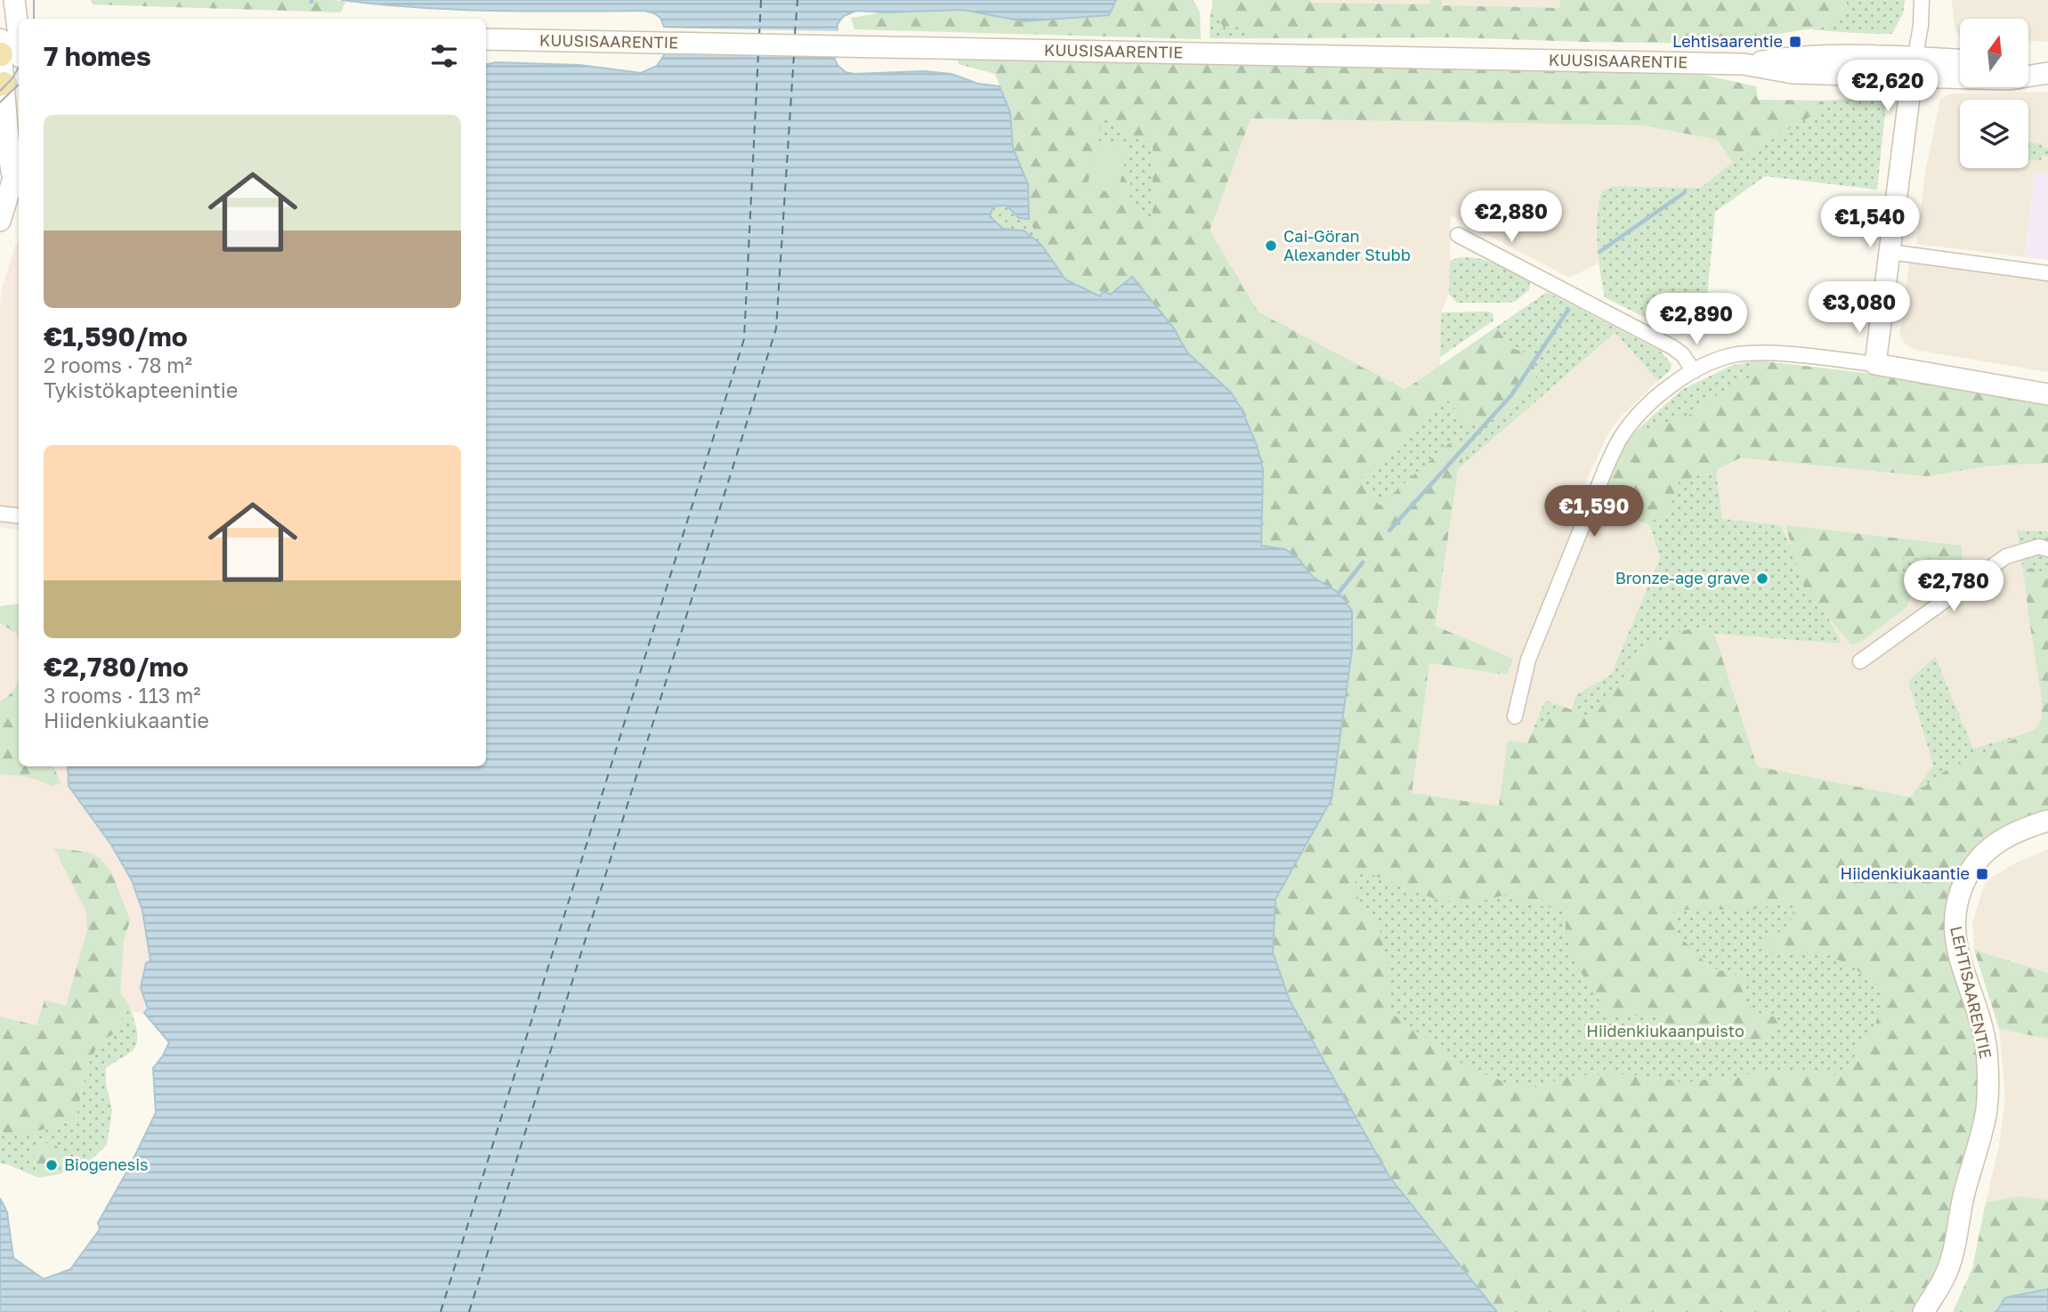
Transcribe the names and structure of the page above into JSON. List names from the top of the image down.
{
  "streets": {
    "main road": ["KUUSISAARENTIE", "LEHTISAARENTIE"]
  },
  "parks": ["Hiidenkiukaanpuisto"],
  "places": {
    "transit": ["Lehtisaarentie", "Hiidenkiukaantie"],
    "other": ["Cai-Göran Alexander Stubb", "Bronze-age grave", "Biogenesis"]
  },
  "north": "top",
  "page": {
    "heading": "7 homes",
    "price": [
      "€2,620",
      "€2,880",
      "€1,540",
      "€3,080",
      "€2,890",
      "€1,590",
      "€2,780"
    ],
    "list": [
      {
        "name": "€1,590/mo",
        "note": "2 rooms · 78 m² · Tykistökapteenintie"
      },
      {
        "name": "€2,780/mo",
        "note": "3 rooms · 113 m² · Hiidenkiukaantie"
      }
    ]
  }
}
